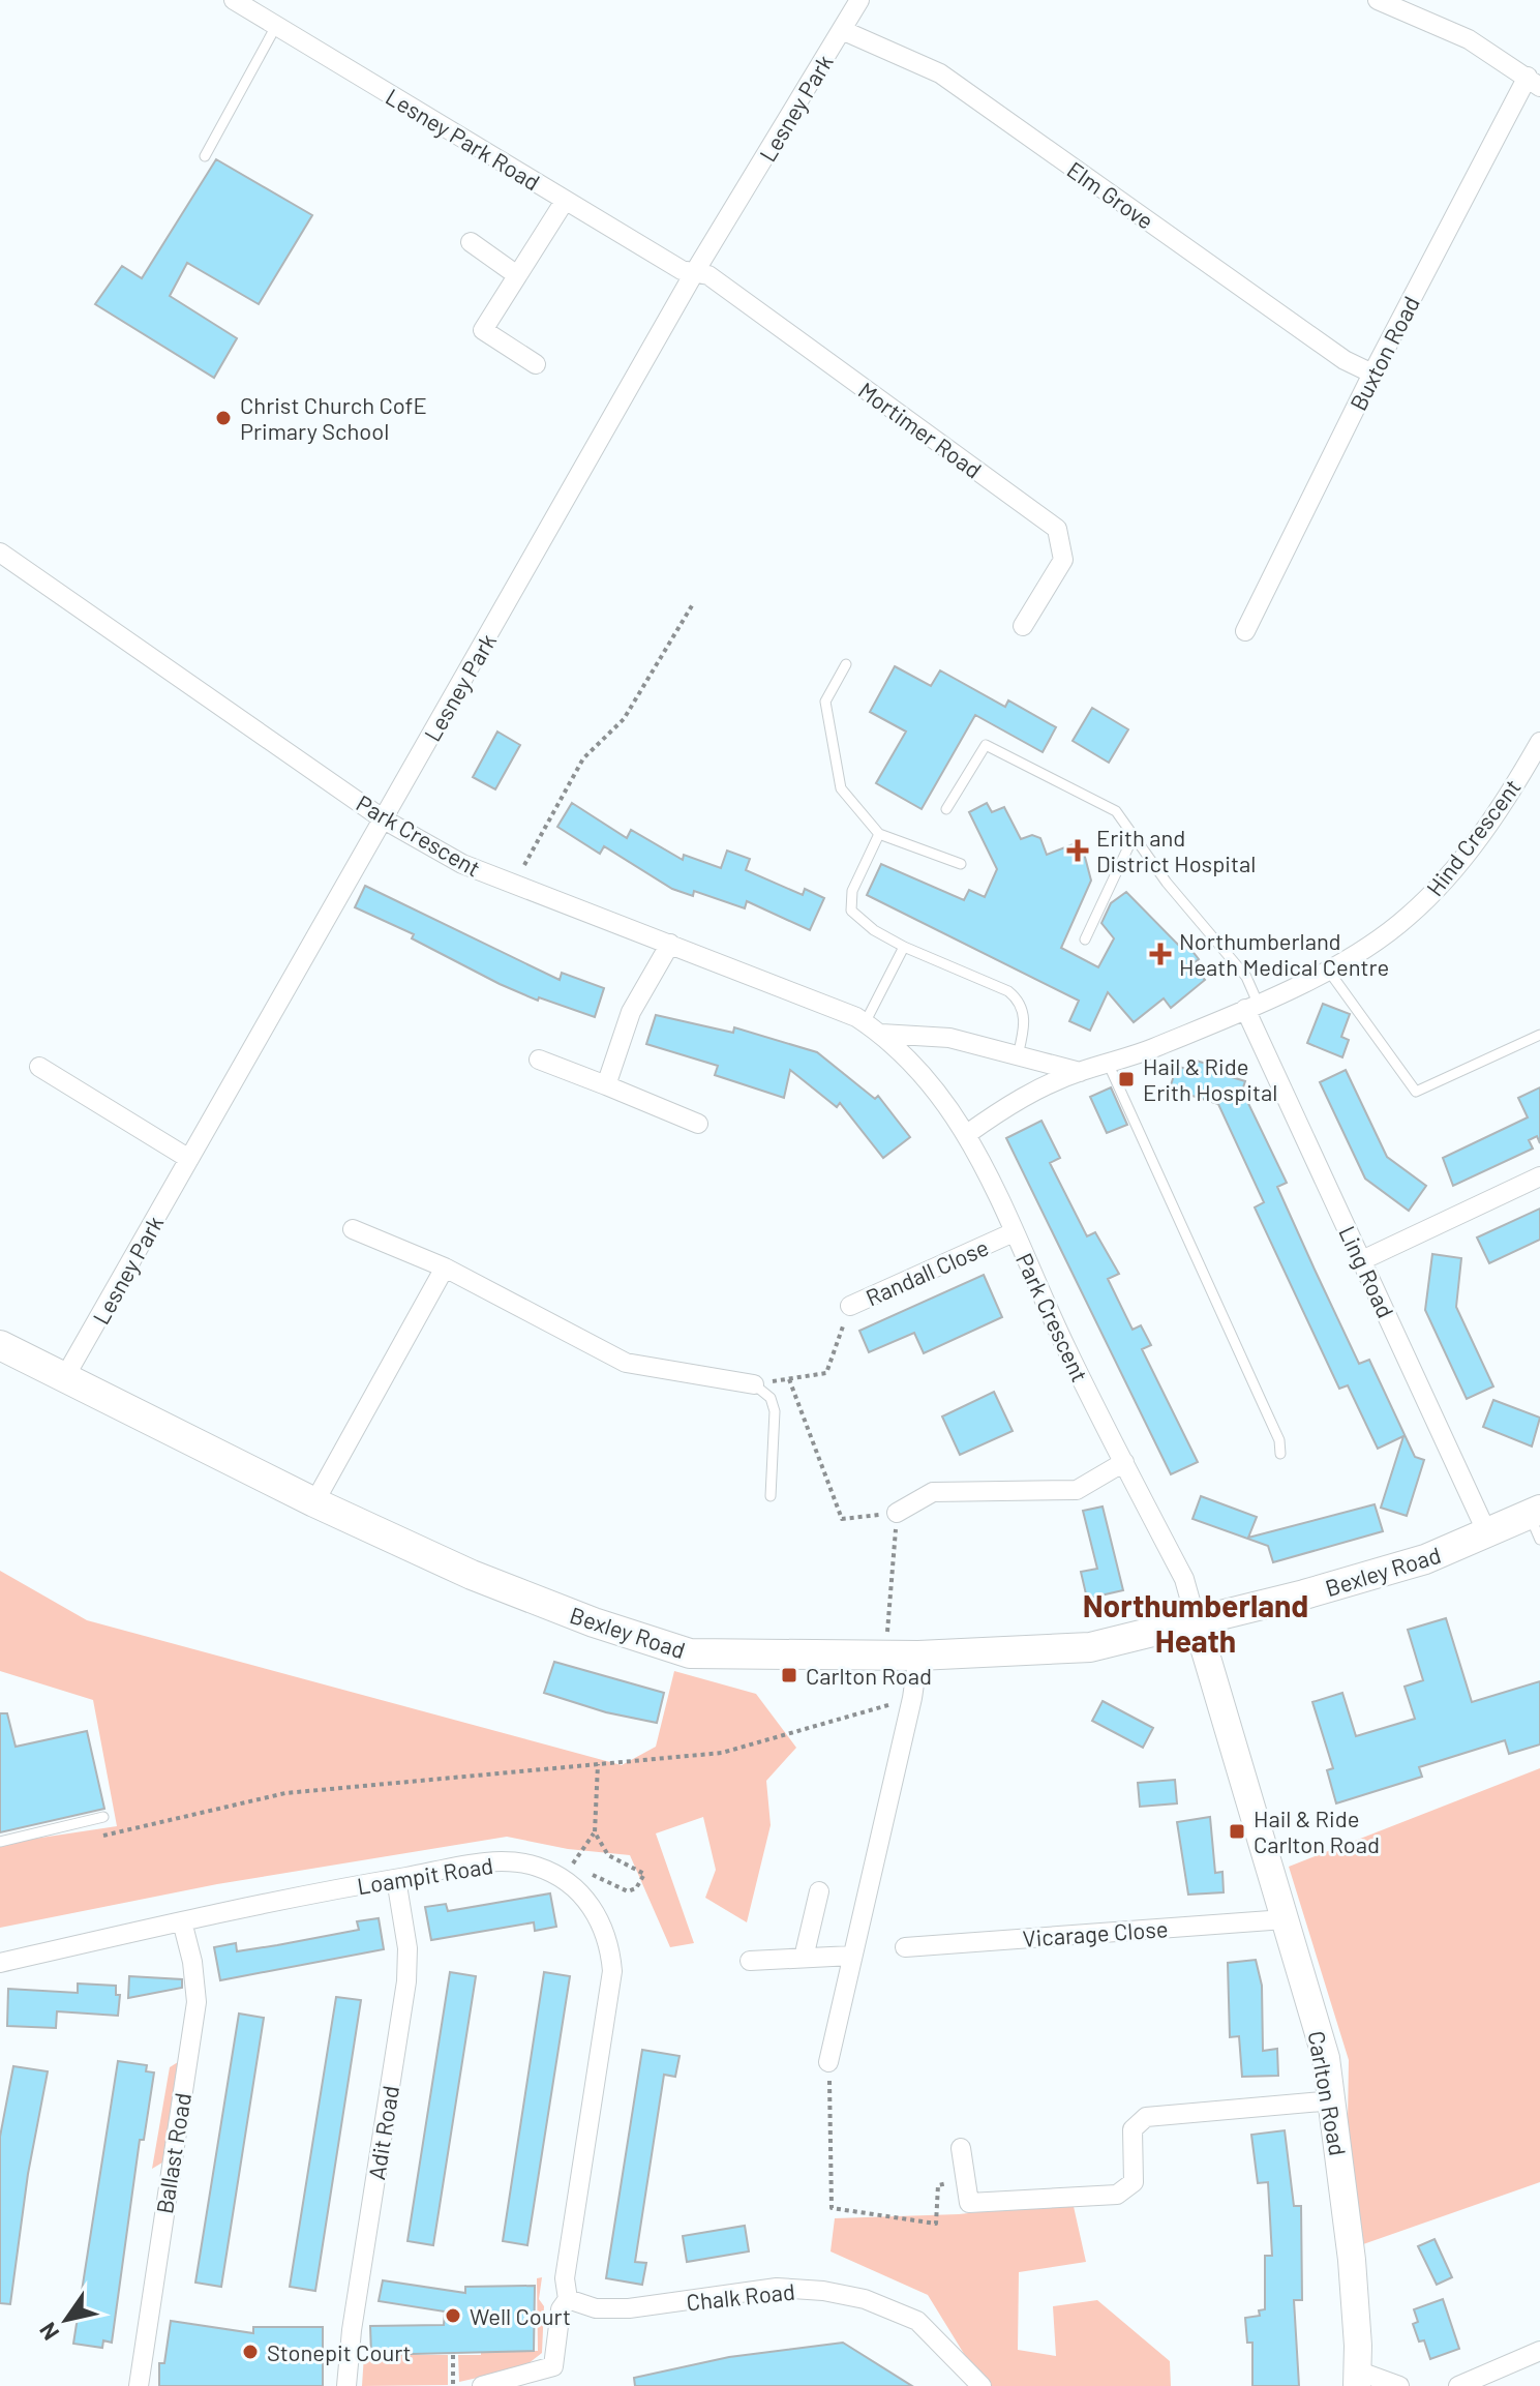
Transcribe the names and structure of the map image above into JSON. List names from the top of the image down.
{
  "streets": {
    "main road": ["Bexley Road"],
    "street": [
      "Lesney Park",
      "Lesney Park Road",
      "Elm Grove",
      "Buxton Road",
      "Mortimer Road",
      "Park Crescent",
      "Hind Crescent",
      "Randall Close",
      "Ling Road",
      "Loampit Road",
      "Vicarage Close",
      "Carlton Road",
      "Adit Road",
      "Ballast Road",
      "Chalk Road"
    ]
  },
  "crossings": [
    ["Lesney Park", "Lesney Park Road"],
    ["Lesney Park", "Elm Grove"],
    ["Lesney Park", "Mortimer Road"],
    ["Lesney Park", "Park Crescent"],
    ["Lesney Park", "Bexley Road"],
    ["Lesney Park Road", "Mortimer Road"],
    ["Elm Grove", "Buxton Road"],
    ["Park Crescent", "Hind Crescent"],
    ["Park Crescent", "Randall Close"],
    ["Park Crescent", "Bexley Road"],
    ["Park Crescent", "Carlton Road"],
    ["Hind Crescent", "Ling Road"],
    ["Ling Road", "Bexley Road"],
    ["Bexley Road", "Carlton Road"],
    ["Loampit Road", "Adit Road"],
    ["Loampit Road", "Ballast Road"],
    ["Loampit Road", "Chalk Road"],
    ["Vicarage Close", "Carlton Road"]
  ],
  "districts": ["Northumberland Heath"],
  "places": {
    "other": ["Christ Church CofE Primary School", "Well Court", "Stonepit Court"],
    "health": ["Erith and District Hospital", "Northumberland Heath Medical Centre"],
    "transit": ["Hail & Ride Erith Hospital", "Carlton Road", "Hail & Ride Carlton Road"]
  },
  "north": "bottom left"
}
